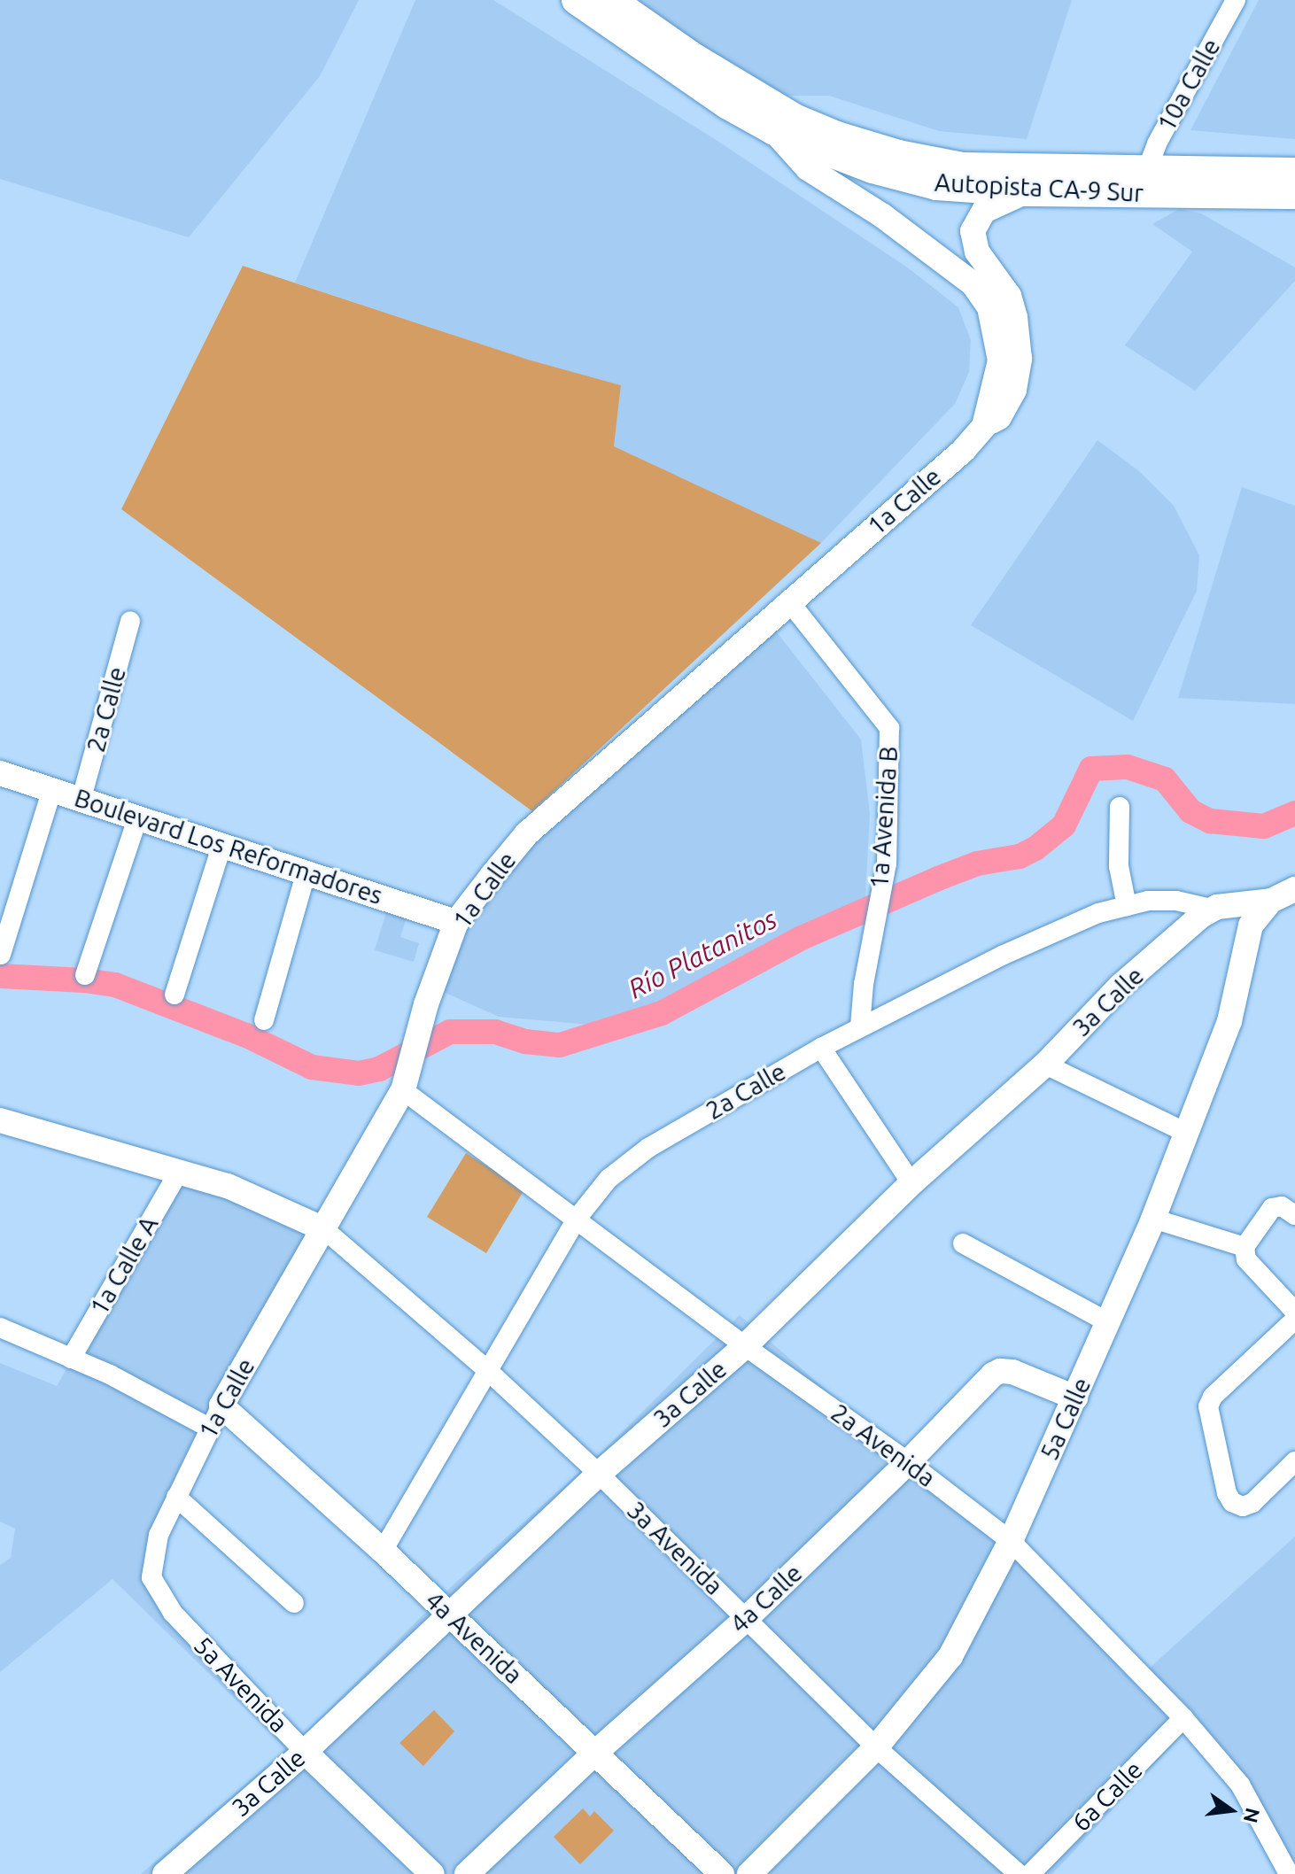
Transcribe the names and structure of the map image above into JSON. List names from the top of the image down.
{
  "streets": {
    "highway": ["Autopista CA-9 Sur"],
    "main road": [
      "1a Calle",
      "2a Calle",
      "Boulevard Los Reformadores",
      "3a Calle",
      "5a Calle",
      "4a Calle",
      "4a Avenida",
      "5a Avenida"
    ],
    "street": [
      "10a Calle",
      "1a Avenida B",
      "1a Calle A",
      "2a Avenida",
      "3a Avenida",
      "6a Calle"
    ]
  },
  "crossings": [
    ["10a Calle", "Autopista CA-9 Sur"],
    ["Autopista CA-9 Sur", "1a Calle"],
    ["1a Calle", "1a Avenida B"],
    ["1a Calle", "Boulevard Los Reformadores"],
    ["1a Calle", "2a Avenida"],
    ["1a Calle", "3a Avenida"],
    ["1a Calle", "4a Avenida"],
    ["1a Calle", "5a Avenida"],
    ["2a Calle", "1a Avenida B"],
    ["2a Calle", "Boulevard Los Reformadores"],
    ["2a Calle", "3a Calle"],
    ["2a Calle", "5a Calle"],
    ["2a Calle", "2a Avenida"],
    ["2a Calle", "3a Avenida"],
    ["2a Calle", "4a Avenida"],
    ["3a Calle", "2a Avenida"],
    ["3a Calle", "3a Avenida"],
    ["3a Calle", "4a Avenida"],
    ["3a Calle", "5a Avenida"],
    ["5a Calle", "2a Avenida"],
    ["5a Calle", "3a Avenida"],
    ["5a Calle", "4a Calle"],
    ["2a Avenida", "4a Calle"],
    ["2a Avenida", "6a Calle"],
    ["3a Avenida", "4a Calle"],
    ["4a Calle", "4a Avenida"]
  ],
  "water": ["Río Platanitos"],
  "north": "right"
}
